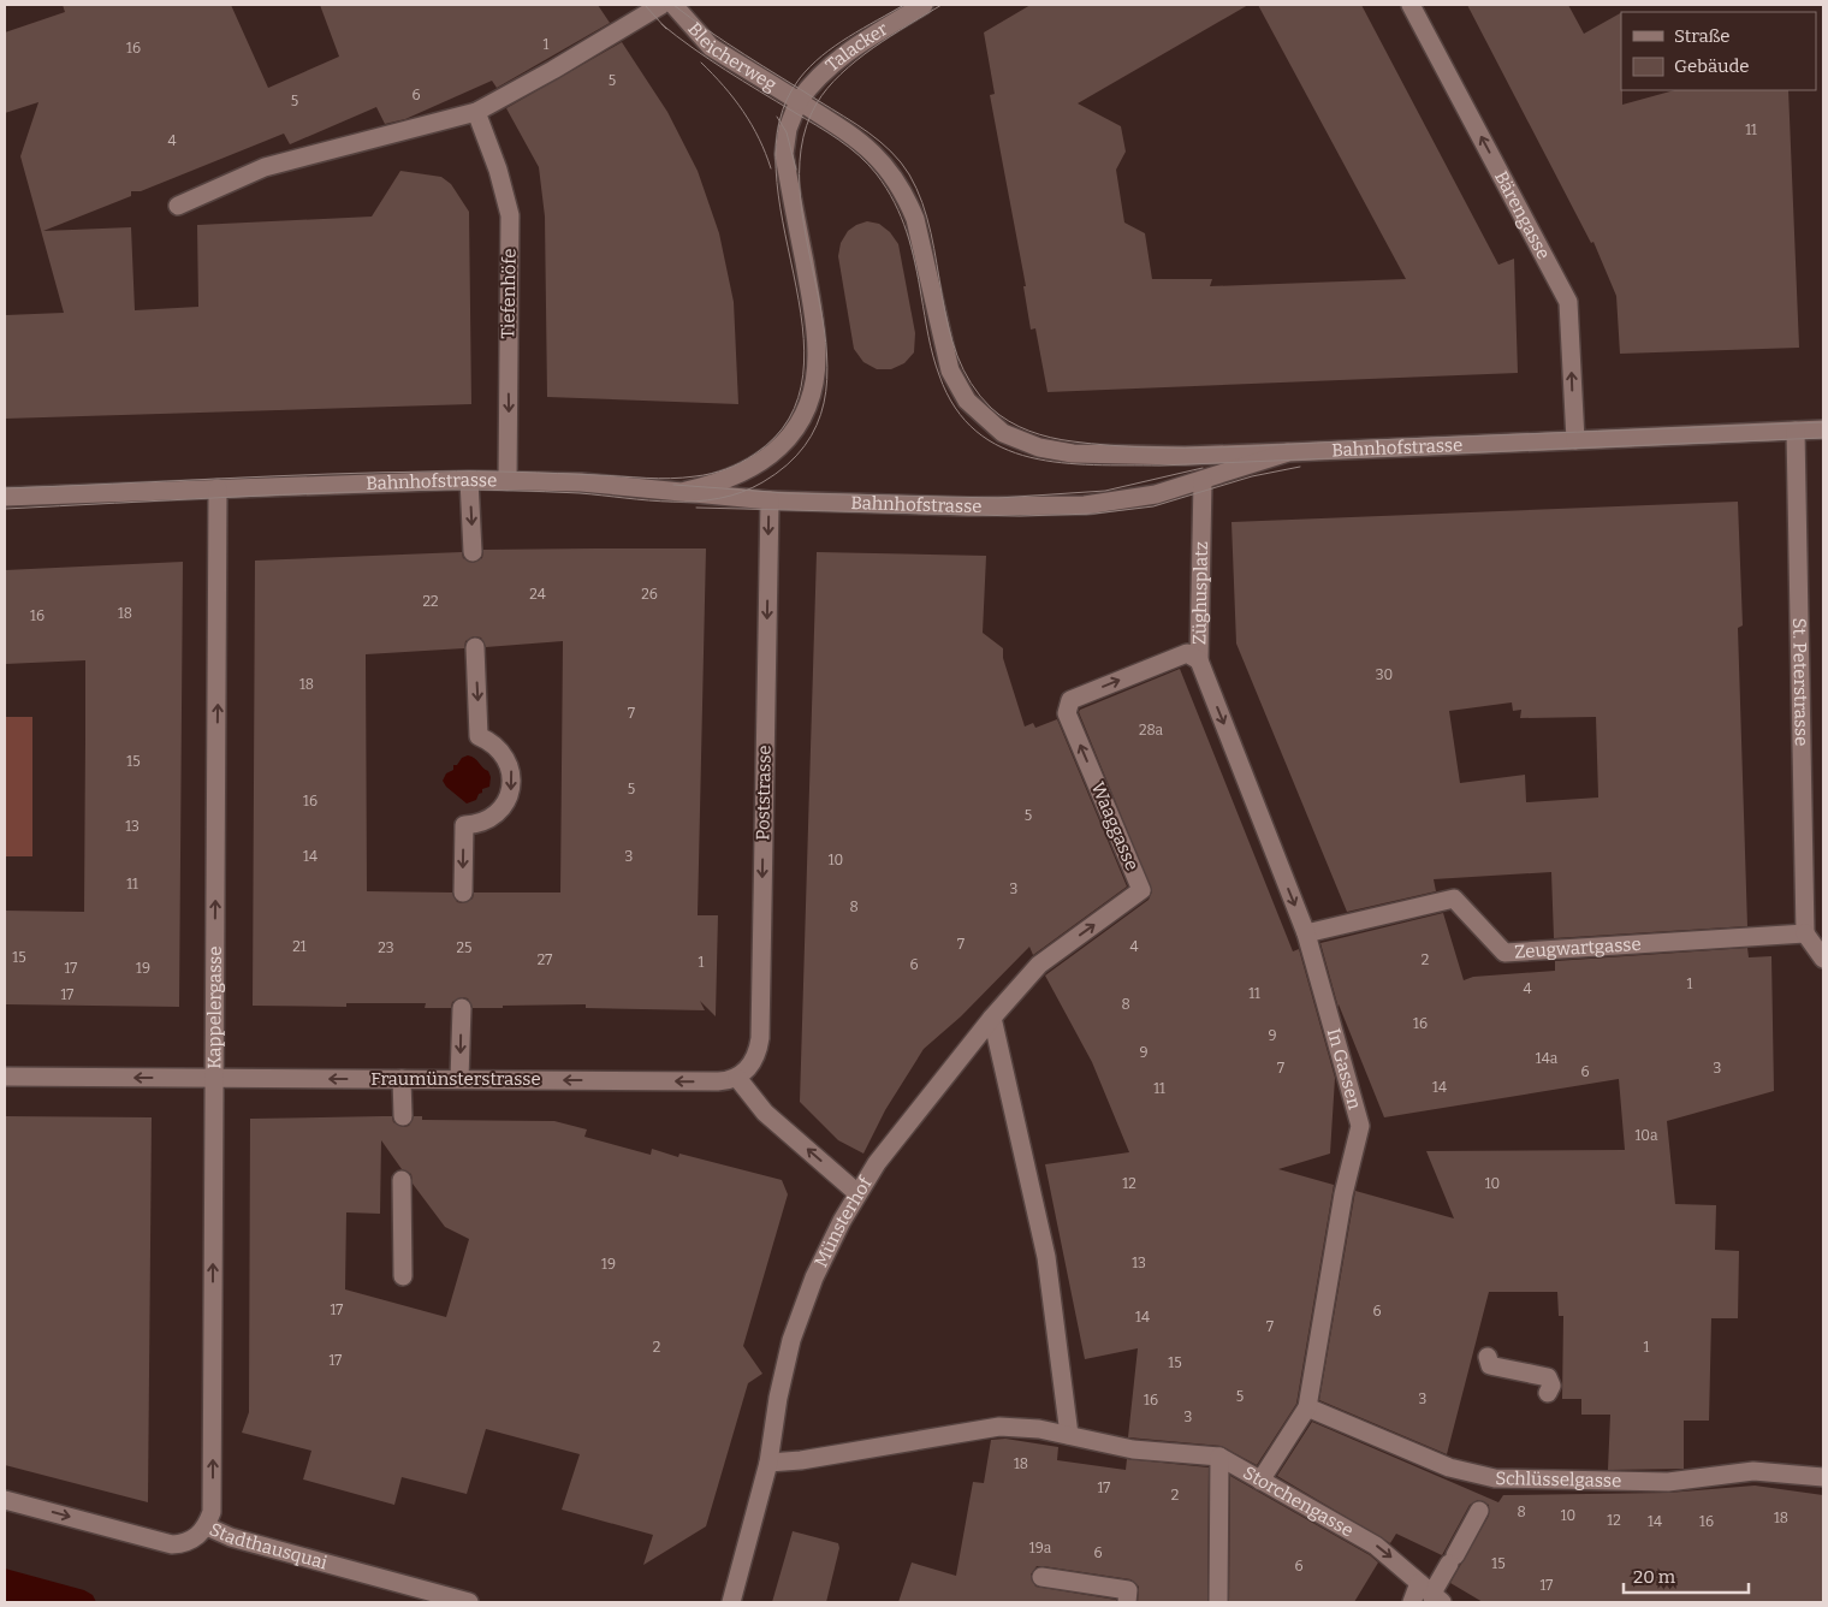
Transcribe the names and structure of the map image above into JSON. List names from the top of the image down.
{
  "streets": {
    "street": [
      "Talacker",
      "Bleicherweg",
      "Bärengasse",
      "Tiefenhöfe",
      "Bahnhofstrasse",
      "Züghusplatz",
      "St. Peterstrasse",
      "Poststrasse",
      "Waaggasse",
      "Zeugwartgasse",
      "Kappelergasse",
      "In Gassen",
      "Fraumünsterstrasse",
      "Münsterhof",
      "Schlüsselgasse",
      "Storchengasse",
      "Stadthausquai"
    ]
  },
  "crossings": [
    ["Talacker", "Bleicherweg"],
    ["Talacker", "Bahnhofstrasse"],
    ["Bleicherweg", "Bahnhofstrasse"],
    ["Bärengasse", "Bahnhofstrasse"],
    ["Tiefenhöfe", "Bahnhofstrasse"],
    ["Bahnhofstrasse", "Züghusplatz"],
    ["Bahnhofstrasse", "St. Peterstrasse"],
    ["Bahnhofstrasse", "Poststrasse"],
    ["Bahnhofstrasse", "Kappelergasse"],
    ["Züghusplatz", "Waaggasse"],
    ["Züghusplatz", "In Gassen"],
    ["St. Peterstrasse", "Zeugwartgasse"],
    ["Poststrasse", "Fraumünsterstrasse"],
    ["Waaggasse", "Münsterhof"],
    ["Zeugwartgasse", "In Gassen"],
    ["Kappelergasse", "Fraumünsterstrasse"],
    ["Kappelergasse", "Stadthausquai"],
    ["In Gassen", "Schlüsselgasse"],
    ["In Gassen", "Storchengasse"]
  ],
  "one_way": [
    "Bärengasse",
    "Tiefenhöfe",
    "Züghusplatz",
    "Poststrasse",
    "Kappelergasse",
    "Fraumünsterstrasse",
    "Storchengasse",
    "Stadthausquai"
  ],
  "house_numbers": [
    "1",
    "16",
    "5",
    "6",
    "5",
    "11",
    "4",
    "24",
    "26",
    "22",
    "18",
    "16",
    "30",
    "18",
    "7",
    "28a",
    "15",
    "5",
    "16",
    "5",
    "13",
    "14",
    "3",
    "10",
    "11",
    "3",
    "8",
    "7",
    "21",
    "4",
    "23",
    "25",
    "15",
    "27",
    "2",
    "1",
    "6",
    "17",
    "19",
    "1",
    "4",
    "11",
    "17",
    "8",
    "16",
    "9",
    "9",
    "14a",
    "7",
    "3",
    "6",
    "14",
    "11",
    "10a",
    "12",
    "10",
    "13",
    "19",
    "17",
    "6",
    "14",
    "7",
    "2",
    "1",
    "17",
    "15",
    "5",
    "3",
    "16",
    "3",
    "18",
    "17",
    "2",
    "8",
    "10",
    "18",
    "12",
    "14",
    "16",
    "19a",
    "6",
    "15",
    "6",
    "17"
  ],
  "legend": ["Straße", "Gebäude"],
  "scale_bar": "20 m"
}
